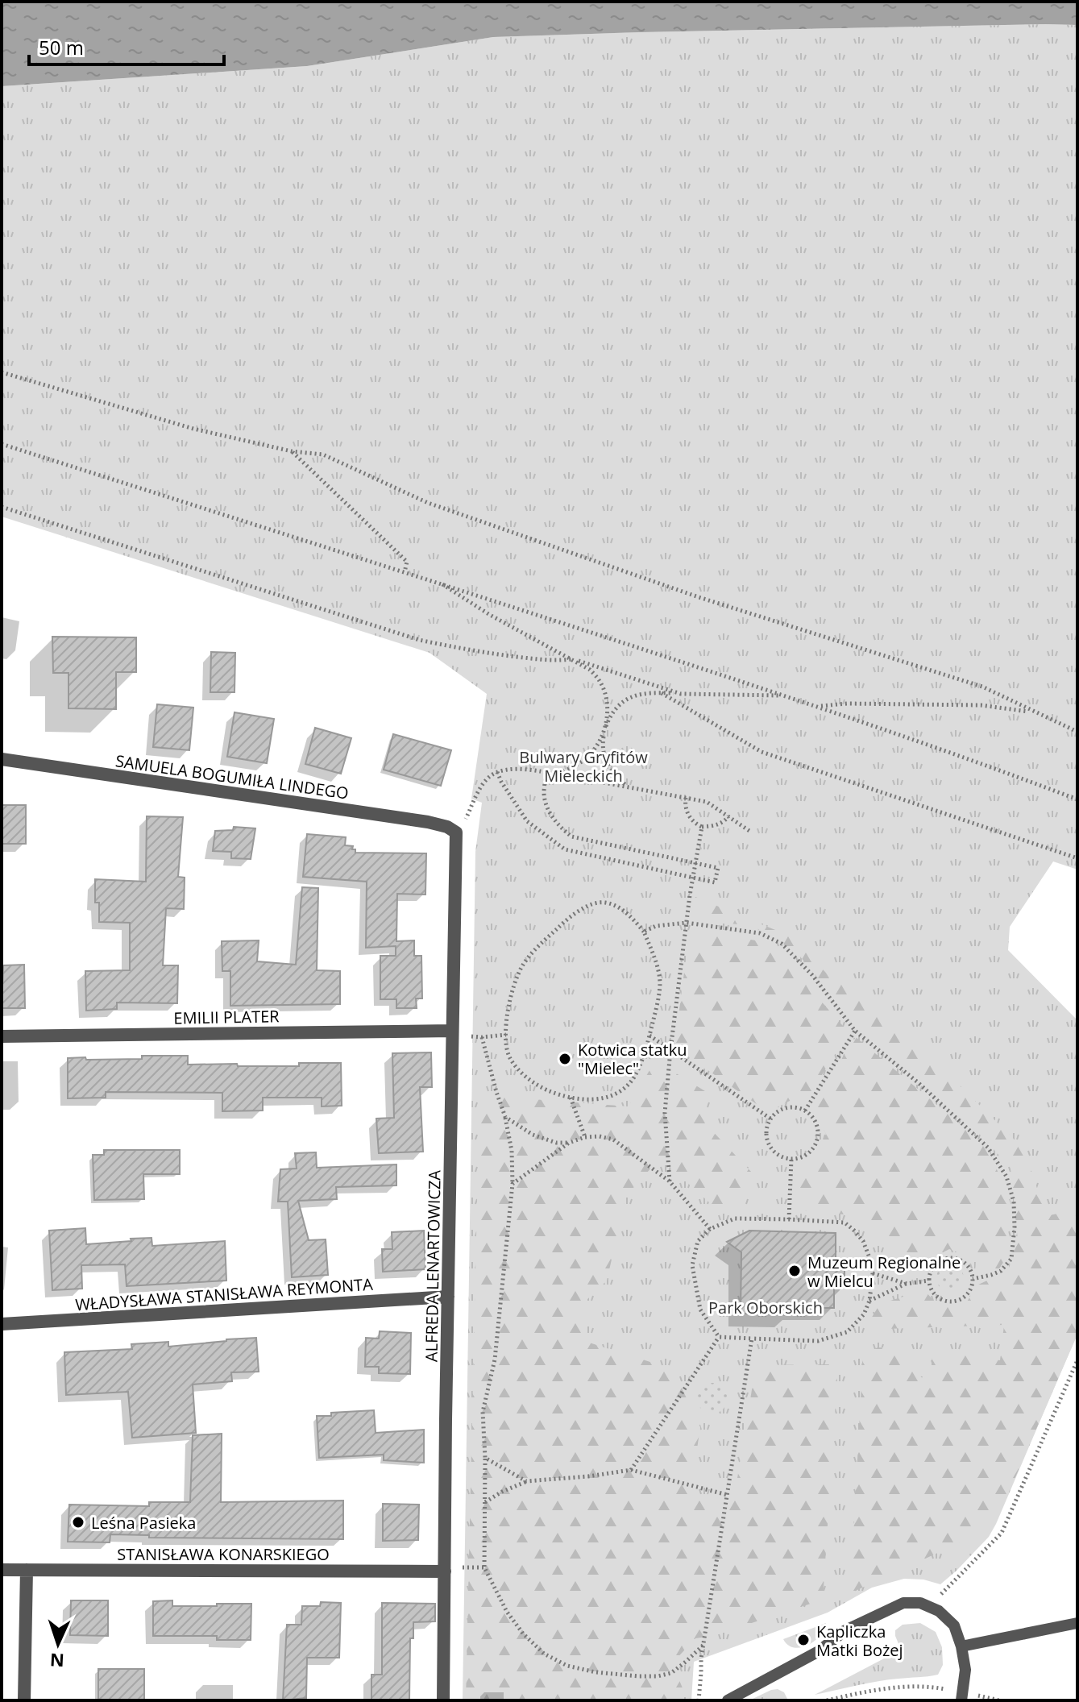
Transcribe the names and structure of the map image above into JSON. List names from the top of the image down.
{
  "streets": {
    "street": [
      "SAMUELA BOGUMIŁA LINDEGO",
      "EMILII PLATER",
      "ALFREDA LENARTOWICZA",
      "WŁADYSŁAWA STANISŁAWA REYMONTA",
      "STANISŁAWA KONARSKIEGO"
    ]
  },
  "crossings": [
    ["SAMUELA BOGUMIŁA LINDEGO", "ALFREDA LENARTOWICZA"],
    ["EMILII PLATER", "ALFREDA LENARTOWICZA"],
    ["ALFREDA LENARTOWICZA", "WŁADYSŁAWA STANISŁAWA REYMONTA"],
    ["ALFREDA LENARTOWICZA", "STANISŁAWA KONARSKIEGO"]
  ],
  "parks": ["Bulwary Gryfitów Mieleckich", "Park Oborskich"],
  "places": [
    "Kotwica statku \"Mielec\"",
    "Muzeum Regionalne w Mielcu",
    "Leśna Pasieka",
    "Kapliczka Matki Bożej"
  ],
  "scale_bar": "50 m",
  "north": "bottom"
}
